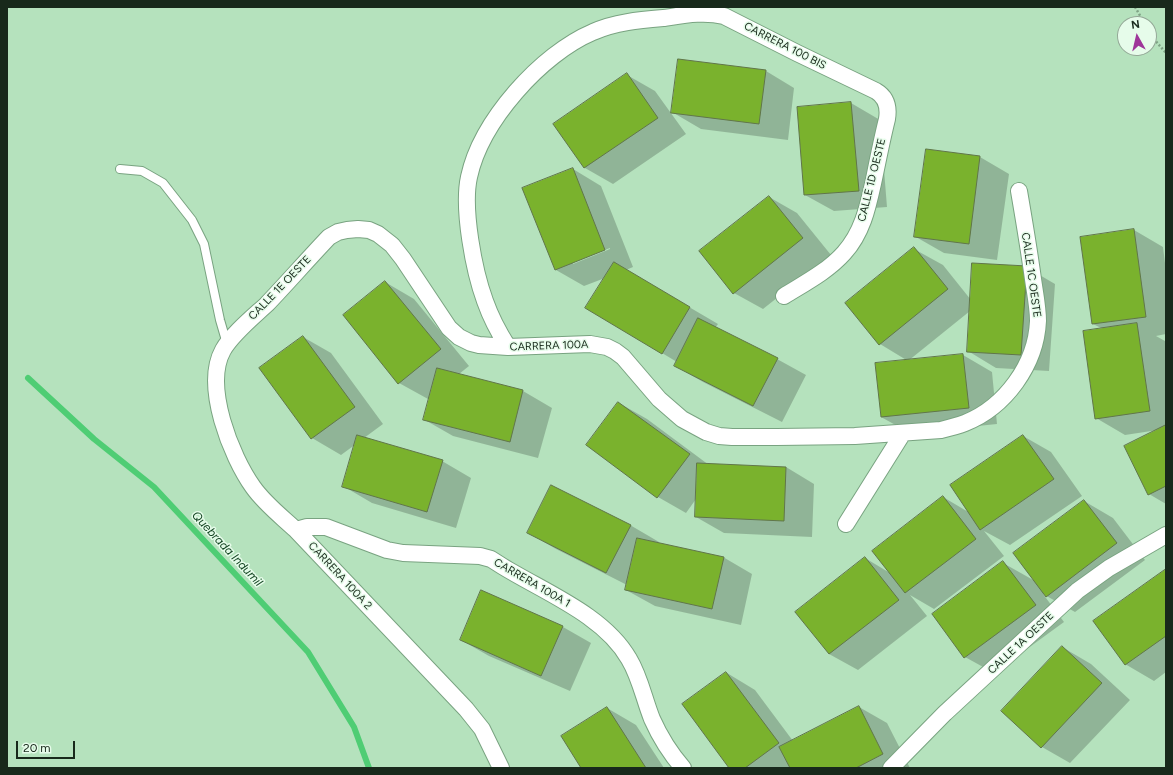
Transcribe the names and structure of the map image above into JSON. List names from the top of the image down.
{
  "streets": {
    "street": [
      "CARRERA 100 BIS",
      "CALLE 1D OESTE",
      "CALLE 1C OESTE",
      "CALLE 1E OESTE",
      "CARRERA 100A",
      "CARRERA 100A 2",
      "CARRERA 100A 1",
      "CALLE 1A OESTE"
    ]
  },
  "crossings": [
    ["CARRERA 100 BIS", "CALLE 1D OESTE"],
    ["CALLE 1C OESTE", "CARRERA 100A"],
    ["CALLE 1E OESTE", "CARRERA 100A"],
    ["CALLE 1E OESTE", "CARRERA 100A 2"],
    ["CARRERA 100A 2", "CARRERA 100A 1"]
  ],
  "water": ["Quebrada Indumil"],
  "scale_bar": "20 m",
  "north": "top"
}
